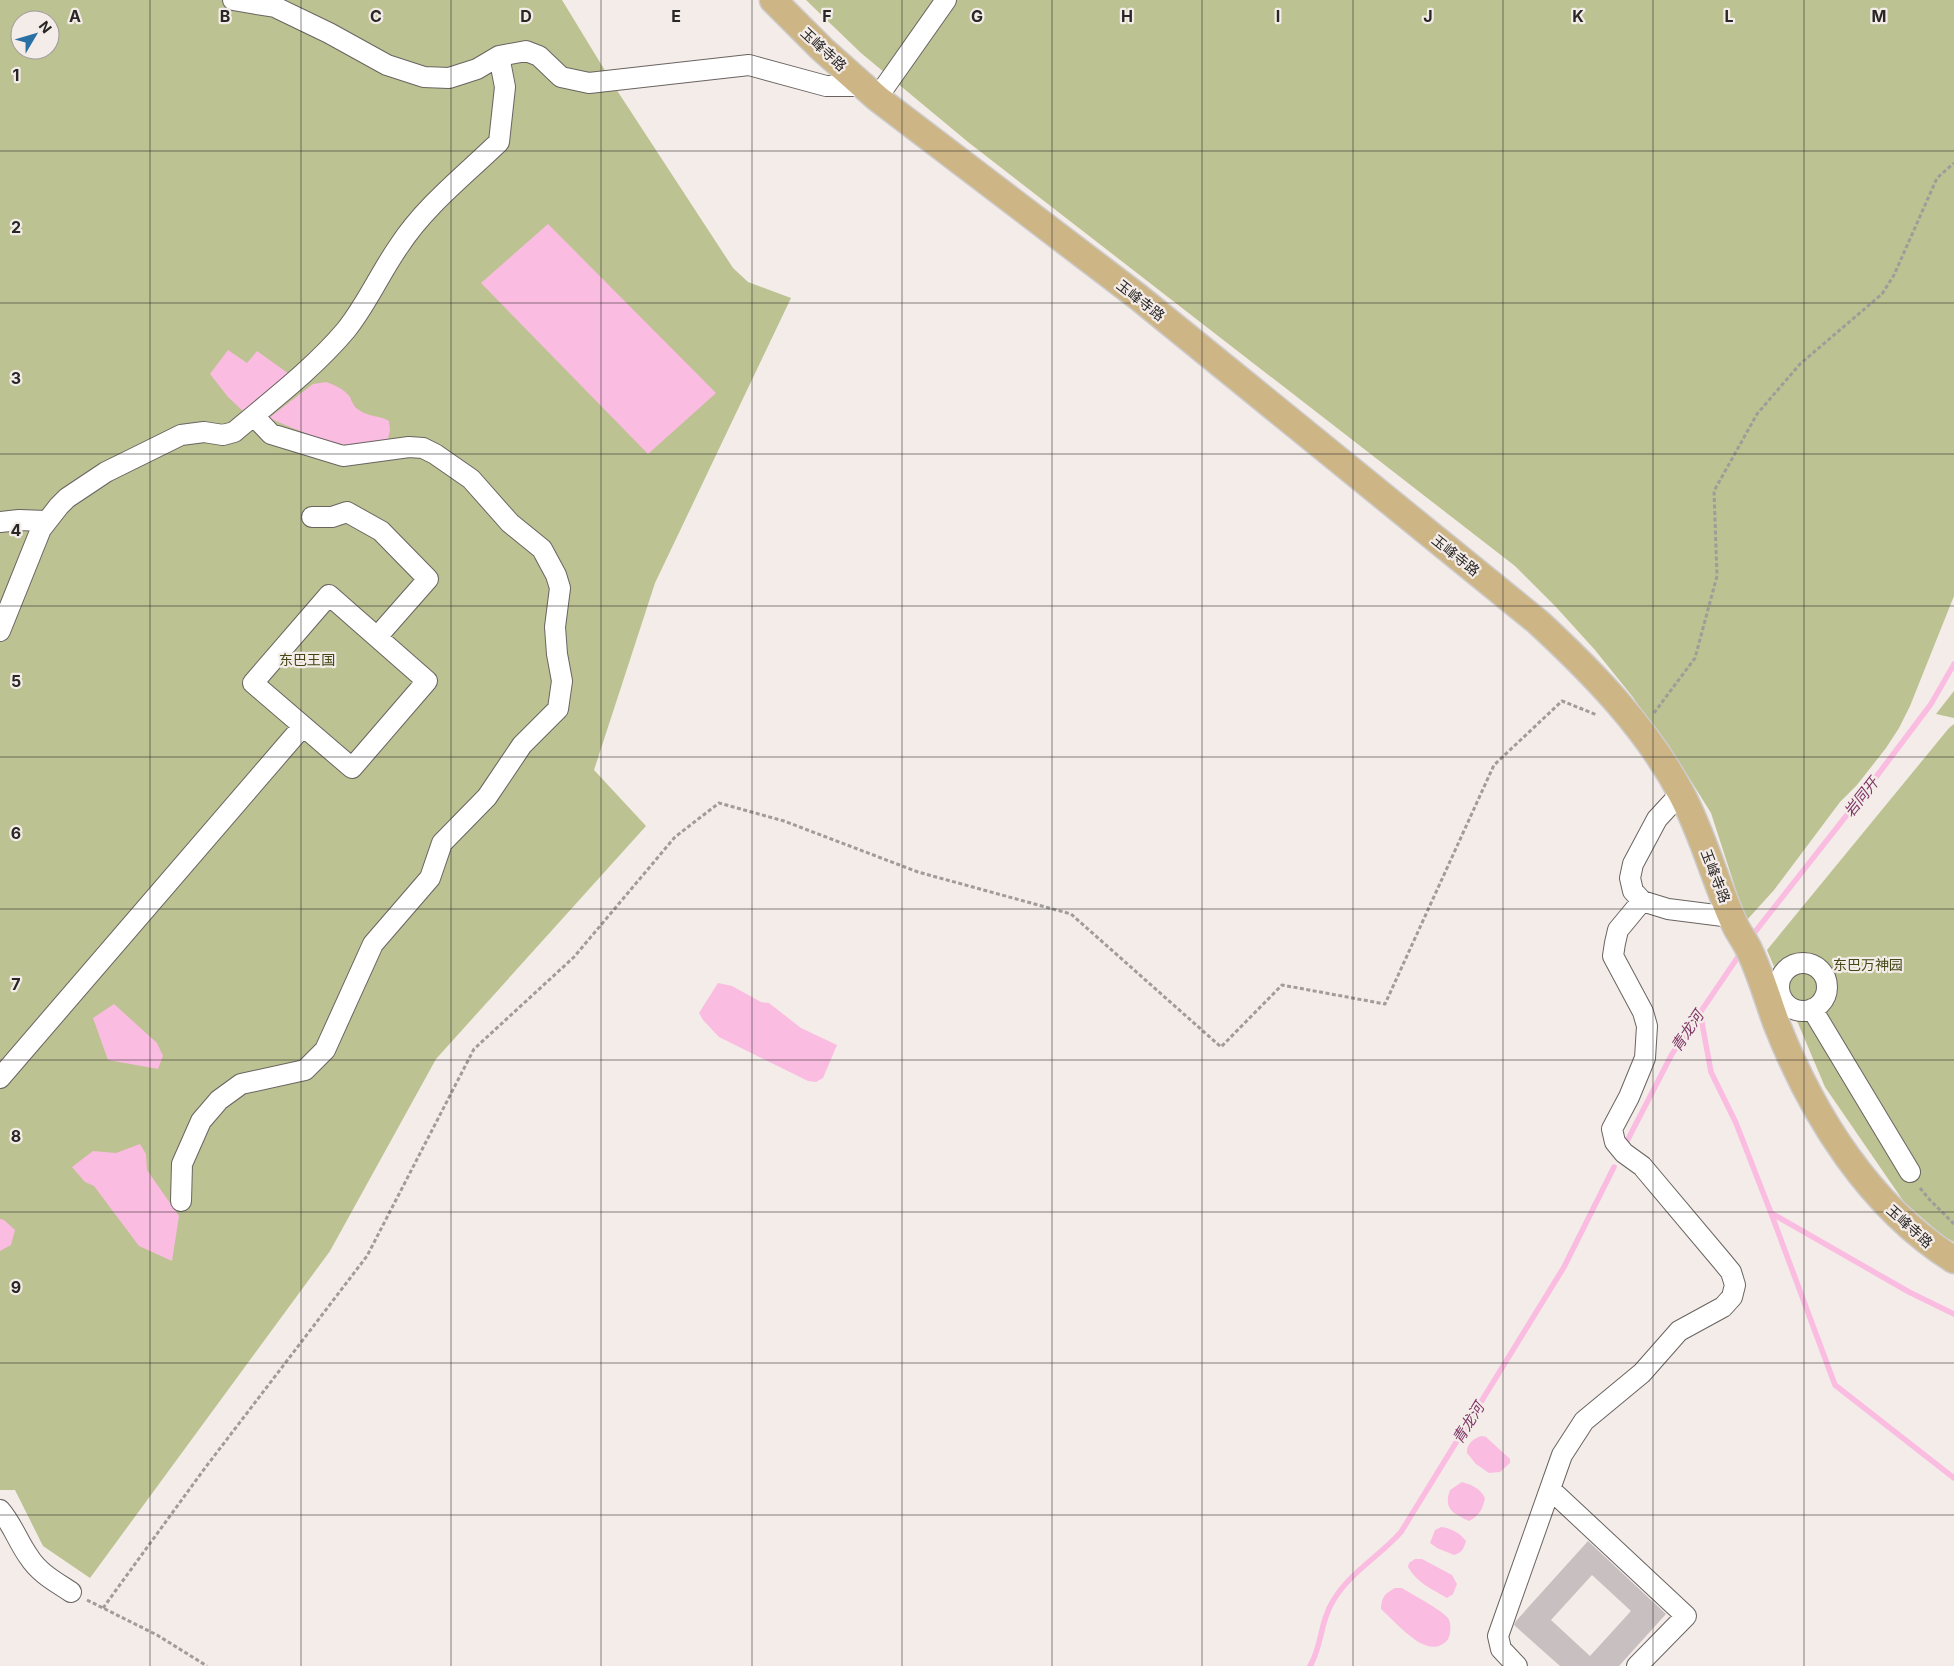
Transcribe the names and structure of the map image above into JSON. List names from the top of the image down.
{
  "streets": {
    "main road": ["玉峰寺路"]
  },
  "water": ["岩同开", "青龙河"],
  "parks": ["东巴王国", "东巴万神园"],
  "north": "top right",
  "grid": {
    "columns": [
      "A",
      "B",
      "C",
      "D",
      "E",
      "F",
      "G",
      "H",
      "I",
      "J",
      "K",
      "L",
      "M"
    ],
    "rows": [
      "1",
      "2",
      "3",
      "4",
      "5",
      "6",
      "7",
      "8",
      "9"
    ]
  }
}
